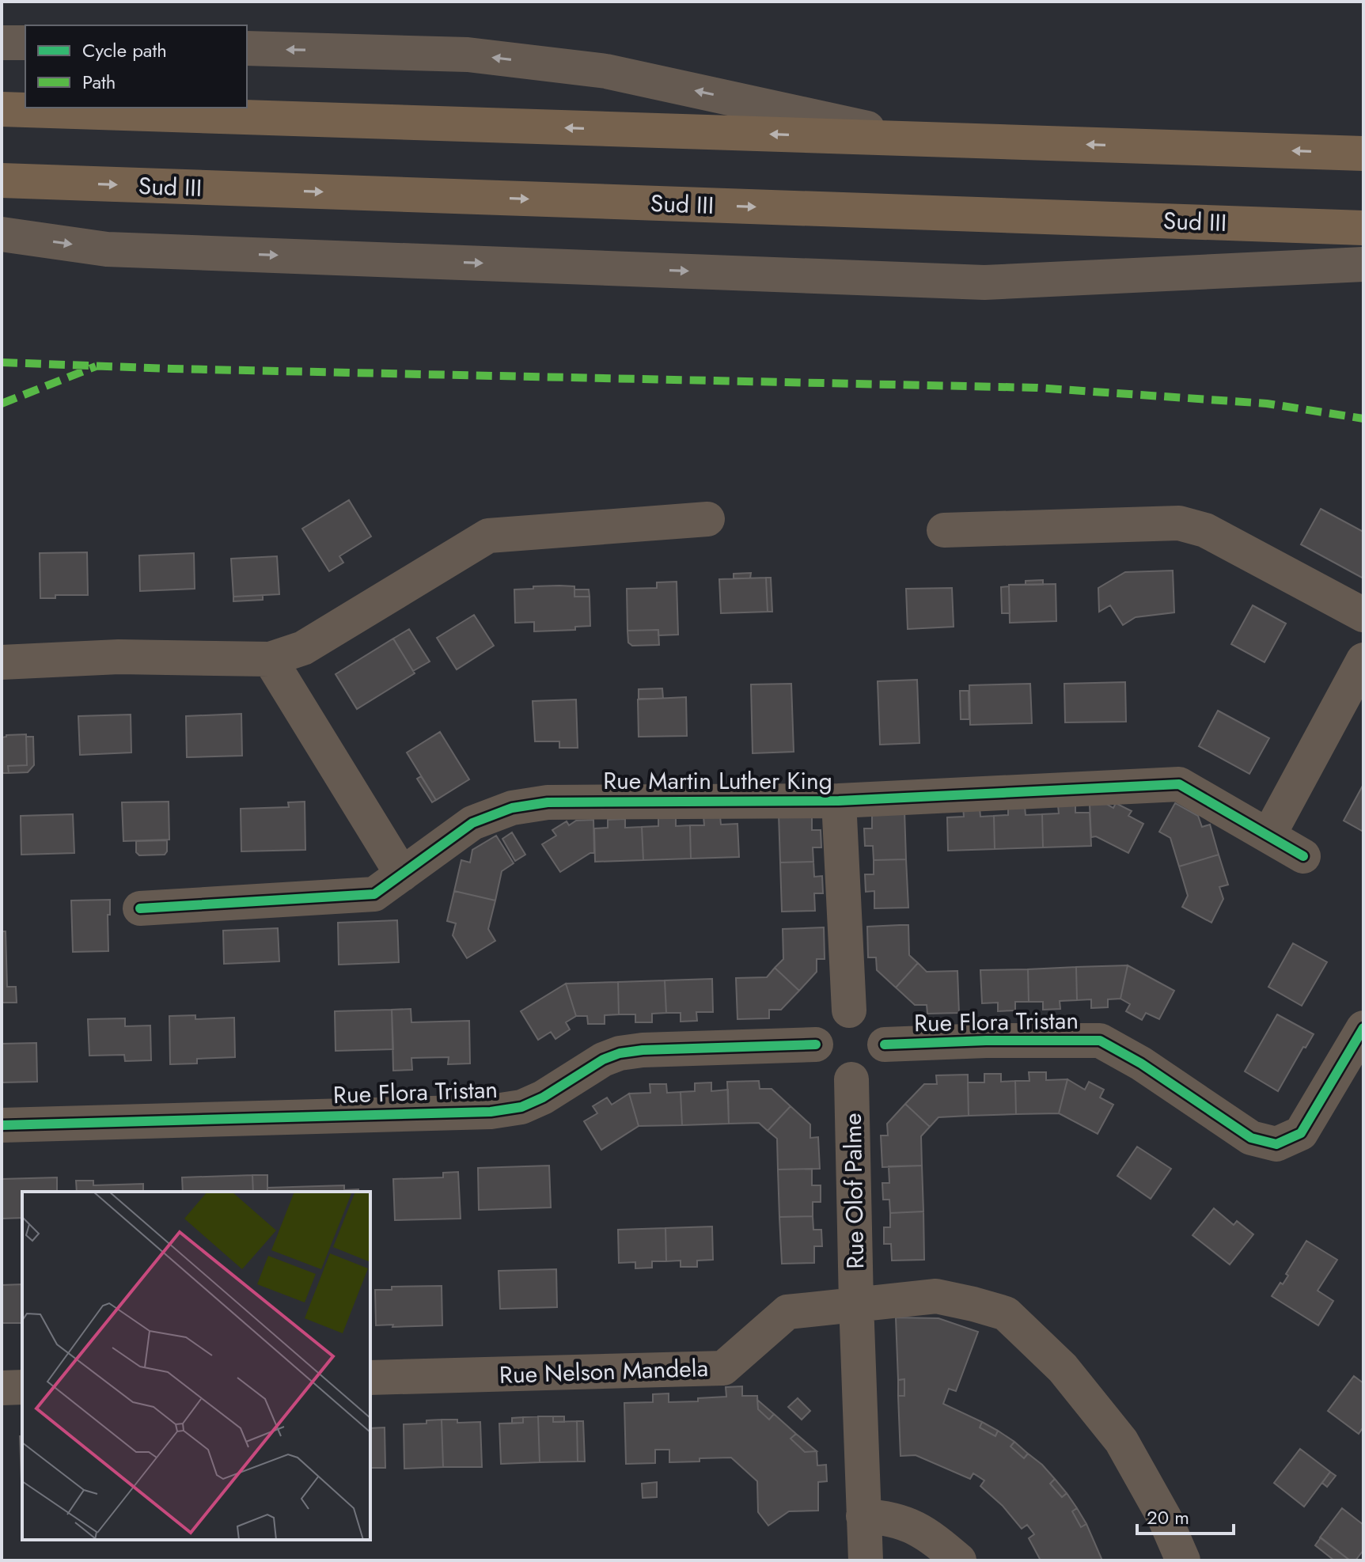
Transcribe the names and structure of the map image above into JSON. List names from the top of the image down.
{
  "streets": {
    "highway": ["Sud III"],
    "street": [
      "Rue Martin Luther King",
      "Rue Flora Tristan",
      "Rue Olof Palme",
      "Rue Nelson Mandela"
    ]
  },
  "crossings": [
    ["Rue Olof Palme", "Rue Nelson Mandela"]
  ],
  "legend": ["Cycle path", "Path"],
  "scale_bar": "20 m"
}
